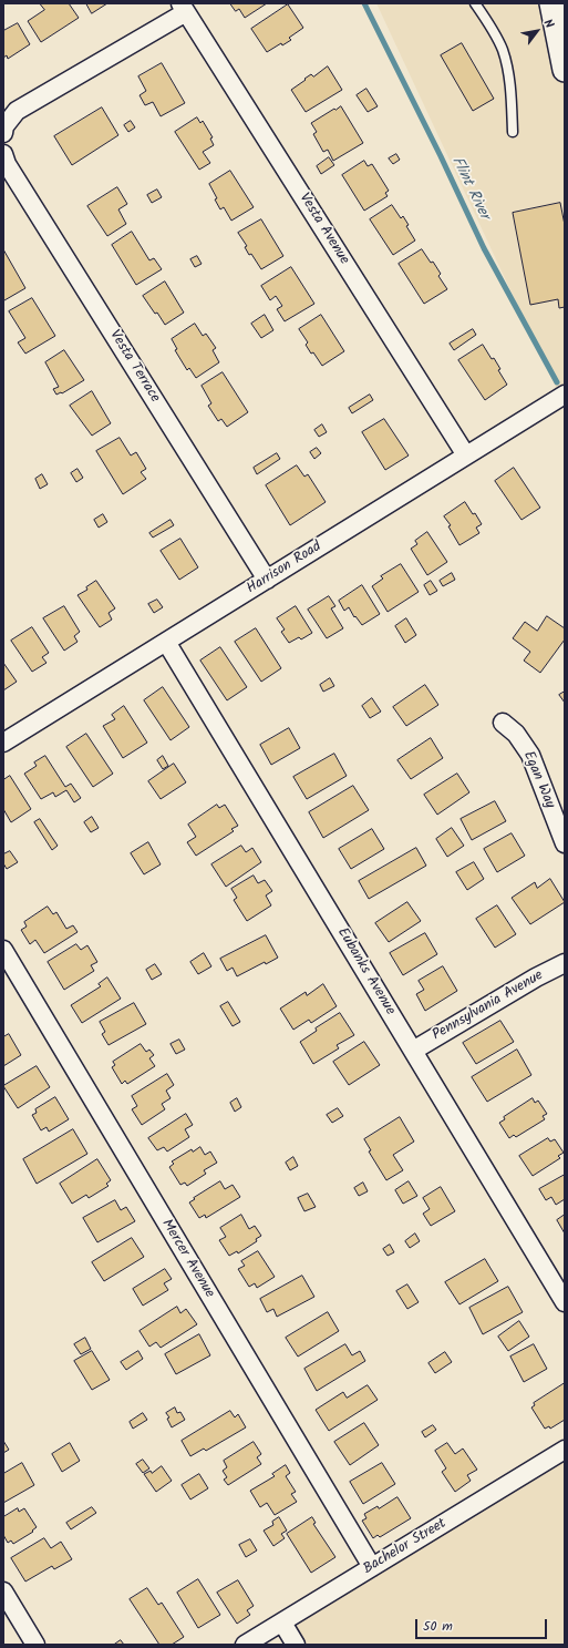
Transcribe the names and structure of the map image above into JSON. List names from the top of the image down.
{
  "streets": {
    "street": [
      "Vesta Avenue",
      "Vesta Terrace",
      "Harrison Road",
      "Egan Way",
      "Eubanks Avenue",
      "Pennsylvania Avenue",
      "Mercer Avenue",
      "Bachelor Street"
    ]
  },
  "crossings": [
    ["Vesta Avenue", "Harrison Road"],
    ["Vesta Terrace", "Harrison Road"],
    ["Harrison Road", "Eubanks Avenue"],
    ["Eubanks Avenue", "Pennsylvania Avenue"],
    ["Mercer Avenue", "Bachelor Street"]
  ],
  "water": ["Flint River"],
  "scale_bar": "50 m",
  "north": "top right"
}
